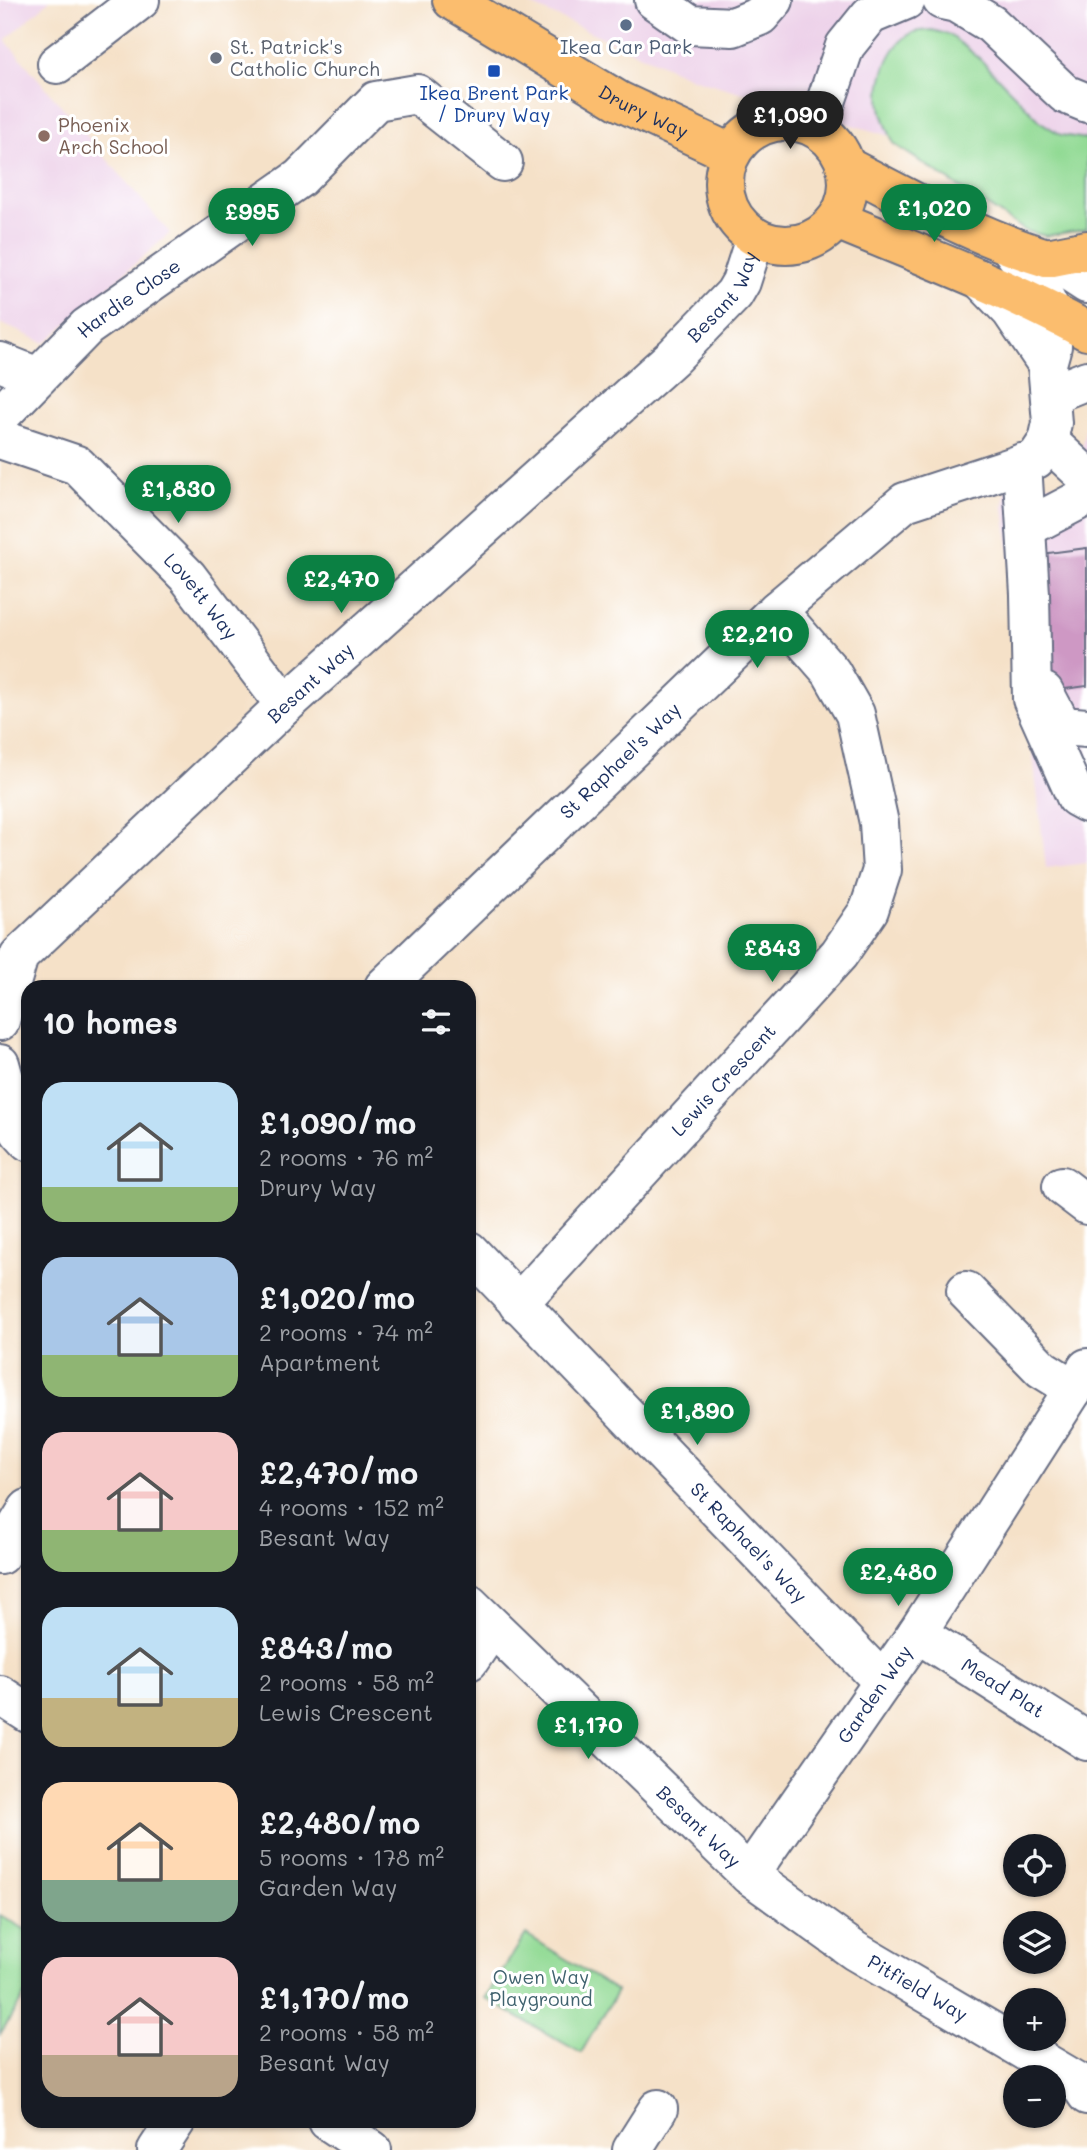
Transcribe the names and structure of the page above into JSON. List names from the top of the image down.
{
  "streets": {
    "main road": ["Drury Way"],
    "street": [
      "Besant Way",
      "Hardie Close",
      "Lovett Way",
      "St Raphael's Way",
      "Lewis Crescent",
      "Mead Plat",
      "Garden Way",
      "Pitfield Way"
    ]
  },
  "crossings": [
    ["Drury Way", "Besant Way"],
    ["Besant Way", "Lovett Way"],
    ["Besant Way", "Garden Way"],
    ["Besant Way", "Pitfield Way"],
    ["St Raphael's Way", "Lewis Crescent"],
    ["St Raphael's Way", "Garden Way"],
    ["Mead Plat", "Garden Way"],
    ["Garden Way", "Pitfield Way"]
  ],
  "parks": ["Owen Way Playground"],
  "places": {
    "other": ["Ikea Car Park", "St. Patrick's Catholic Church", "Phoenix Arch School"],
    "transit": ["Ikea Brent Park / Drury Way"]
  },
  "page": {
    "price": [
      "£1,090",
      "£1,020",
      "£995",
      "£1,830",
      "£2,470",
      "£2,210",
      "£843",
      "£1,890",
      "£2,480",
      "£1,170"
    ],
    "heading": "10 homes",
    "list": [
      {
        "name": "£1,090/mo",
        "note": "2 rooms · 76 m² · Drury Way"
      },
      {
        "name": "£1,020/mo",
        "note": "2 rooms · 74 m² · Apartment"
      },
      {
        "name": "£2,470/mo",
        "note": "4 rooms · 152 m² · Besant Way"
      },
      {
        "name": "£843/mo",
        "note": "2 rooms · 58 m² · Lewis Crescent"
      },
      {
        "name": "£2,480/mo",
        "note": "5 rooms · 178 m² · Garden Way"
      },
      {
        "name": "£1,170/mo",
        "note": "2 rooms · 58 m² · Besant Way"
      }
    ],
    "map_buttons": ["+", "−"]
  }
}
